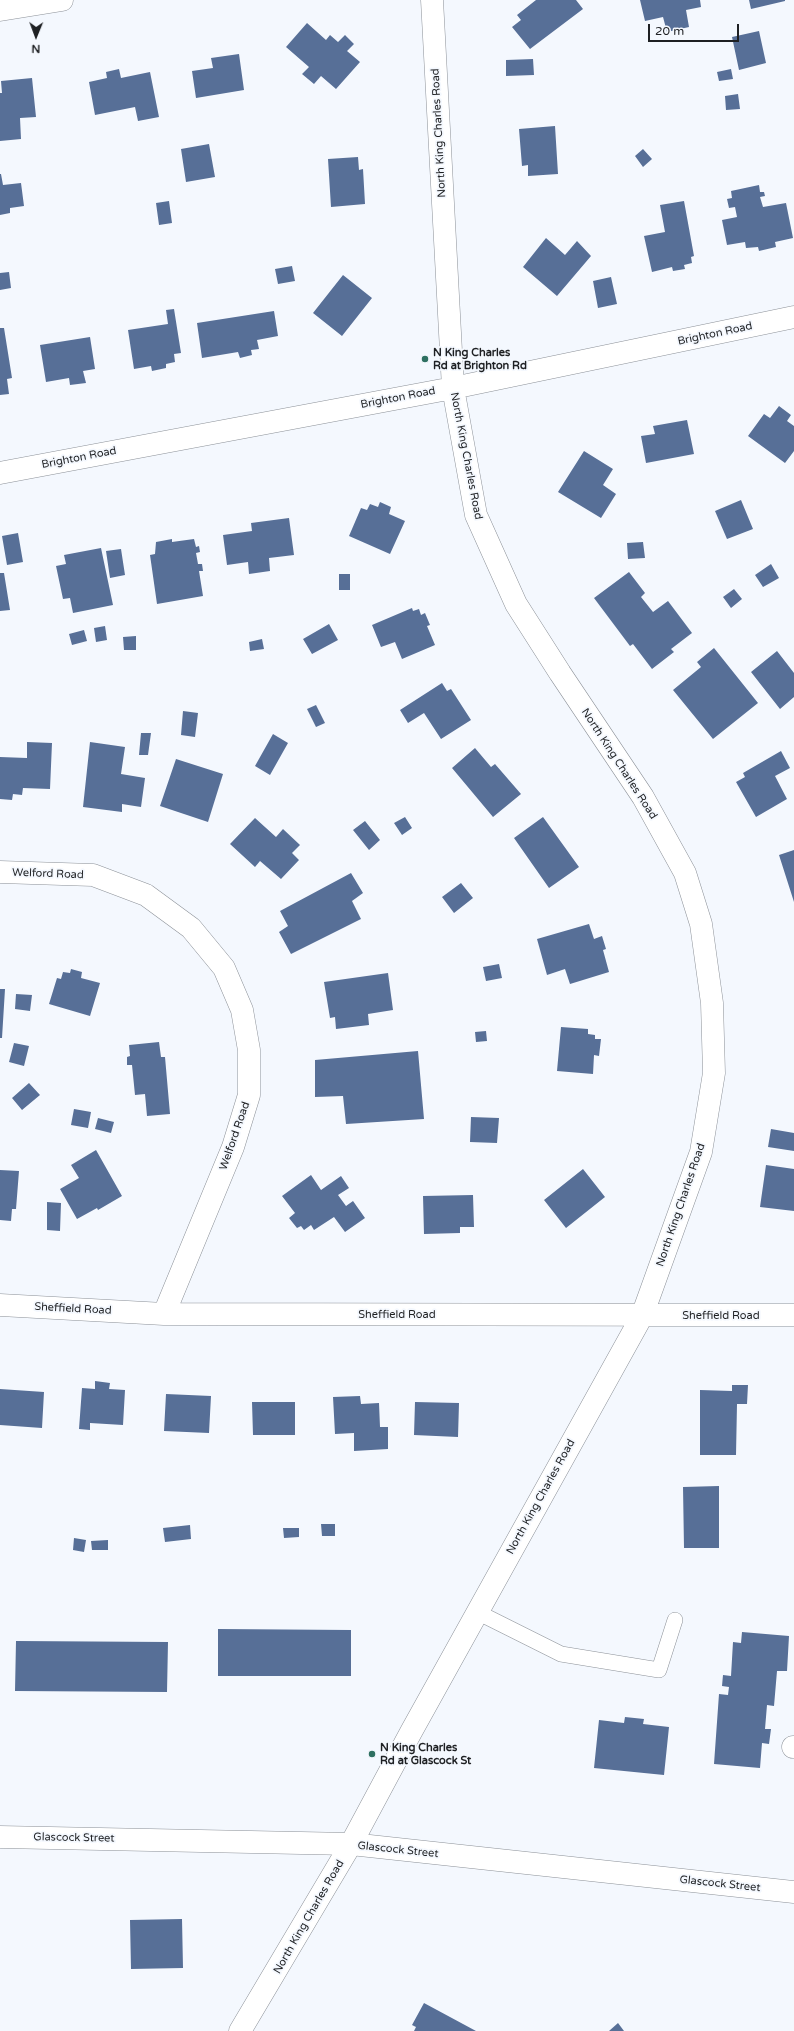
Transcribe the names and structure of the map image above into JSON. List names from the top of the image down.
{
  "streets": {
    "street": [
      "North King Charles Road",
      "Brighton Road",
      "Welford Road",
      "Sheffield Road",
      "Glascock Street"
    ]
  },
  "crossings": [
    ["North King Charles Road", "Brighton Road"],
    ["North King Charles Road", "Sheffield Road"],
    ["North King Charles Road", "Glascock Street"],
    ["Welford Road", "Sheffield Road"]
  ],
  "places": ["N King Charles Rd at Brighton Rd", "N King Charles Rd at Glascock St"],
  "scale_bar": "20 m",
  "north": "bottom"
}
